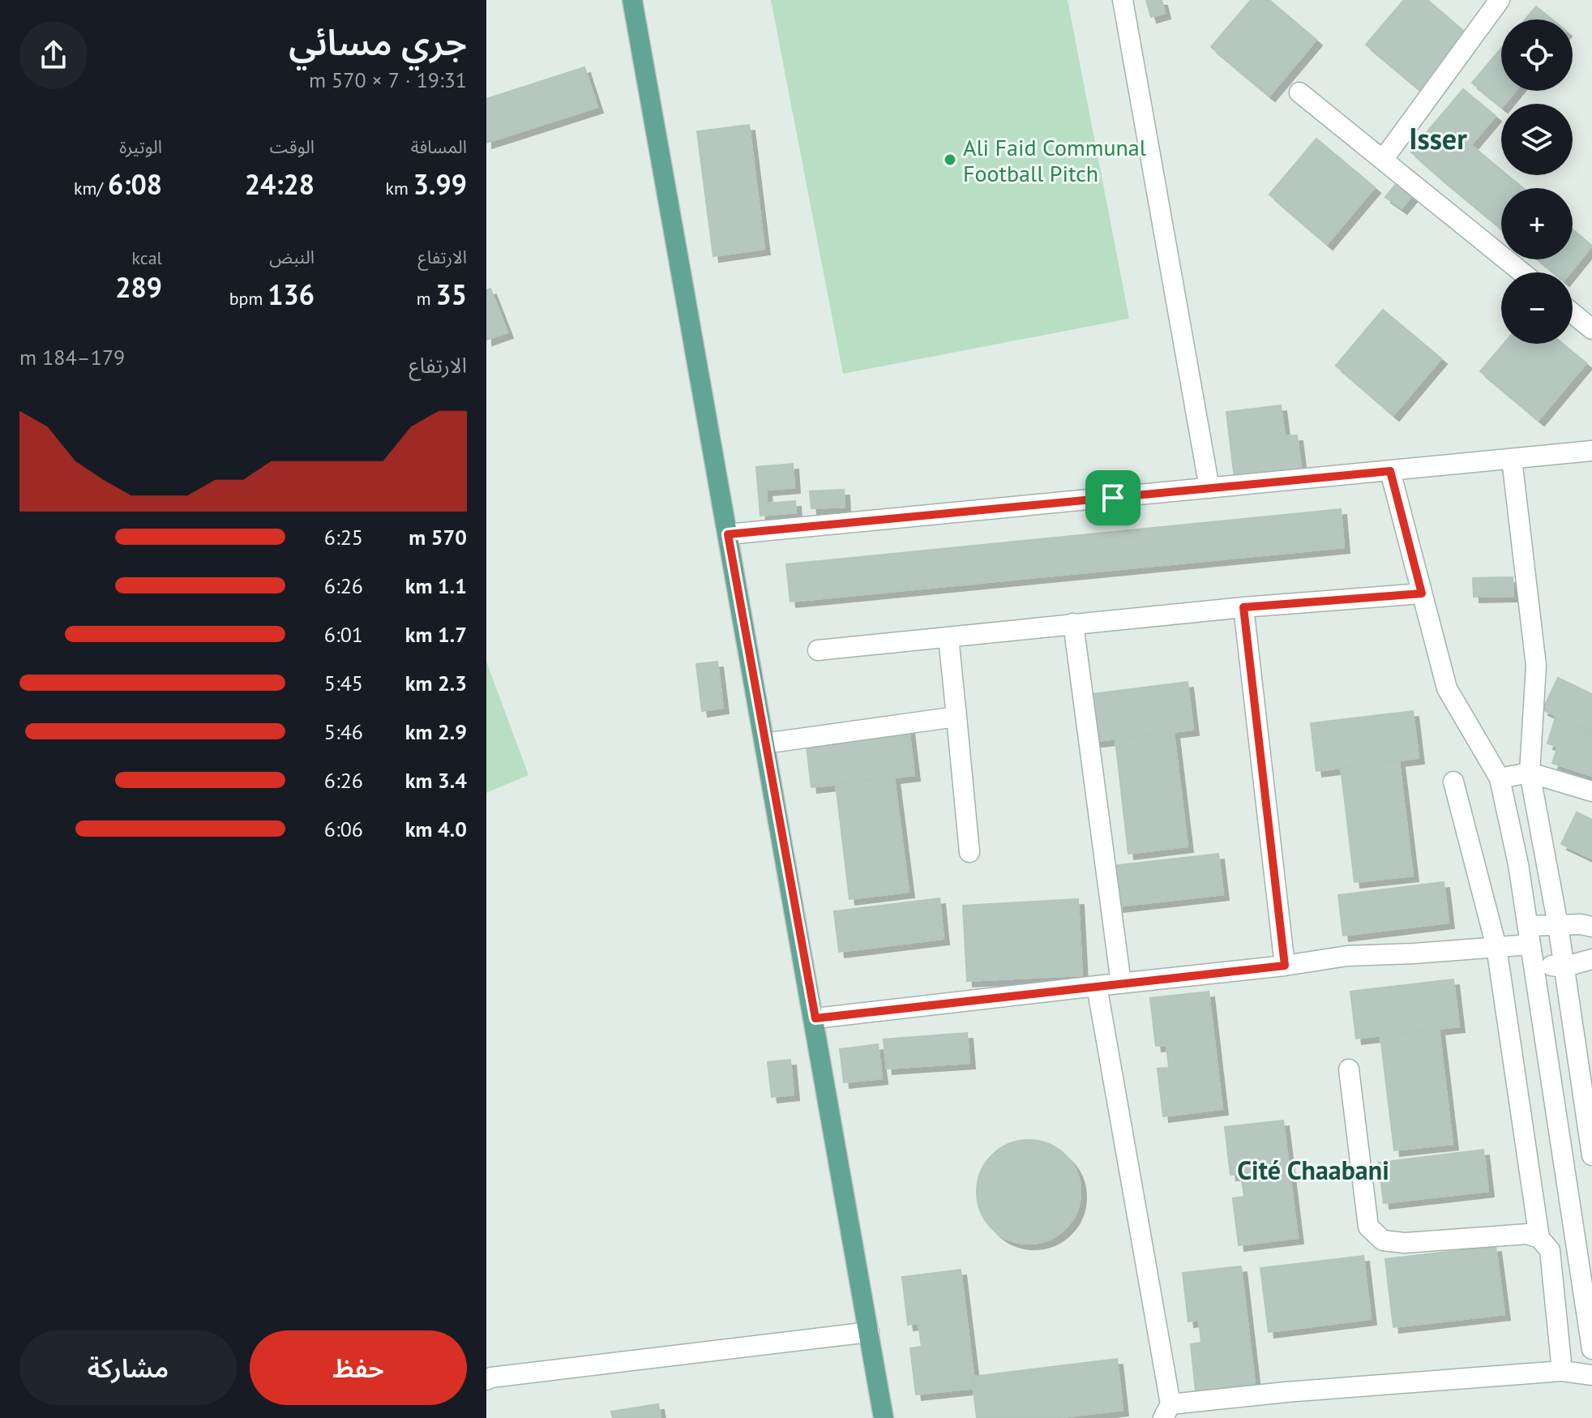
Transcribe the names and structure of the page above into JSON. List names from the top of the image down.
{
  "districts": ["Isser", "Cité Chaabani"],
  "places": ["Ali Faid Communal Football Pitch"],
  "page": {
    "heading": ["جري مسائي", "19:31 · 7 × 570 m"],
    "map_buttons": ["+", "−"],
    "stats": [
      ["المسافة", "3.99 km"],
      ["الوقت", "24:28"],
      ["الوتيرة", "6:08 /km"],
      ["الارتفاع", "35 m"],
      ["النبض", "136 bpm"],
      ["kcal", "289"]
    ],
    "chart": ["الارتفاع", "179–184 m"],
    "list": [
      {
        "name": "570 m",
        "note": "6:25"
      },
      {
        "name": "1.1 km",
        "note": "6:26"
      },
      {
        "name": "1.7 km",
        "note": "6:01"
      },
      {
        "name": "2.3 km",
        "note": "5:45"
      },
      {
        "name": "2.9 km",
        "note": "5:46"
      },
      {
        "name": "3.4 km",
        "note": "6:26"
      },
      {
        "name": "4.0 km",
        "note": "6:06"
      }
    ],
    "buttons": ["حفظ", "مشاركة"]
  }
}
